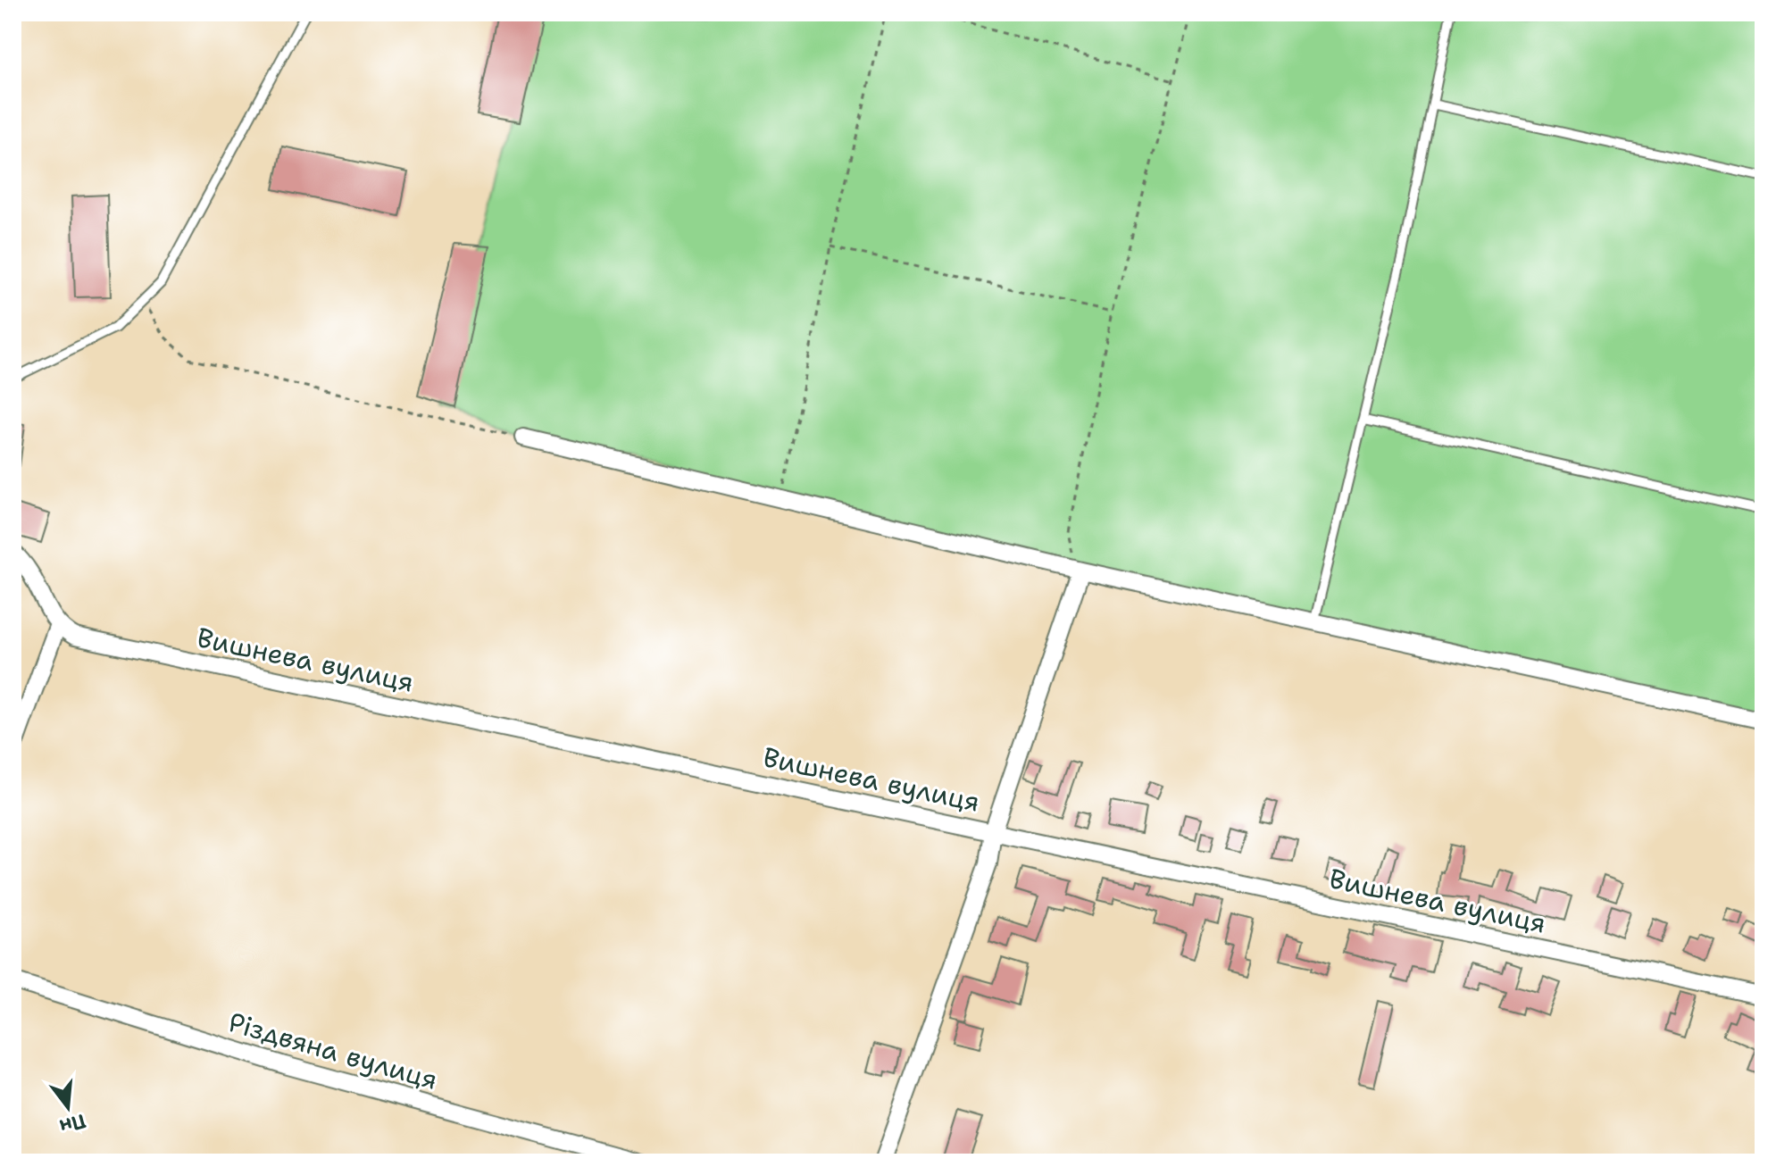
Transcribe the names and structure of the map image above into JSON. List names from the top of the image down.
{
  "streets": {
    "street": ["Вишнева вулиця", "Різдвяна вулиця"]
  },
  "north": "bottom"
}
